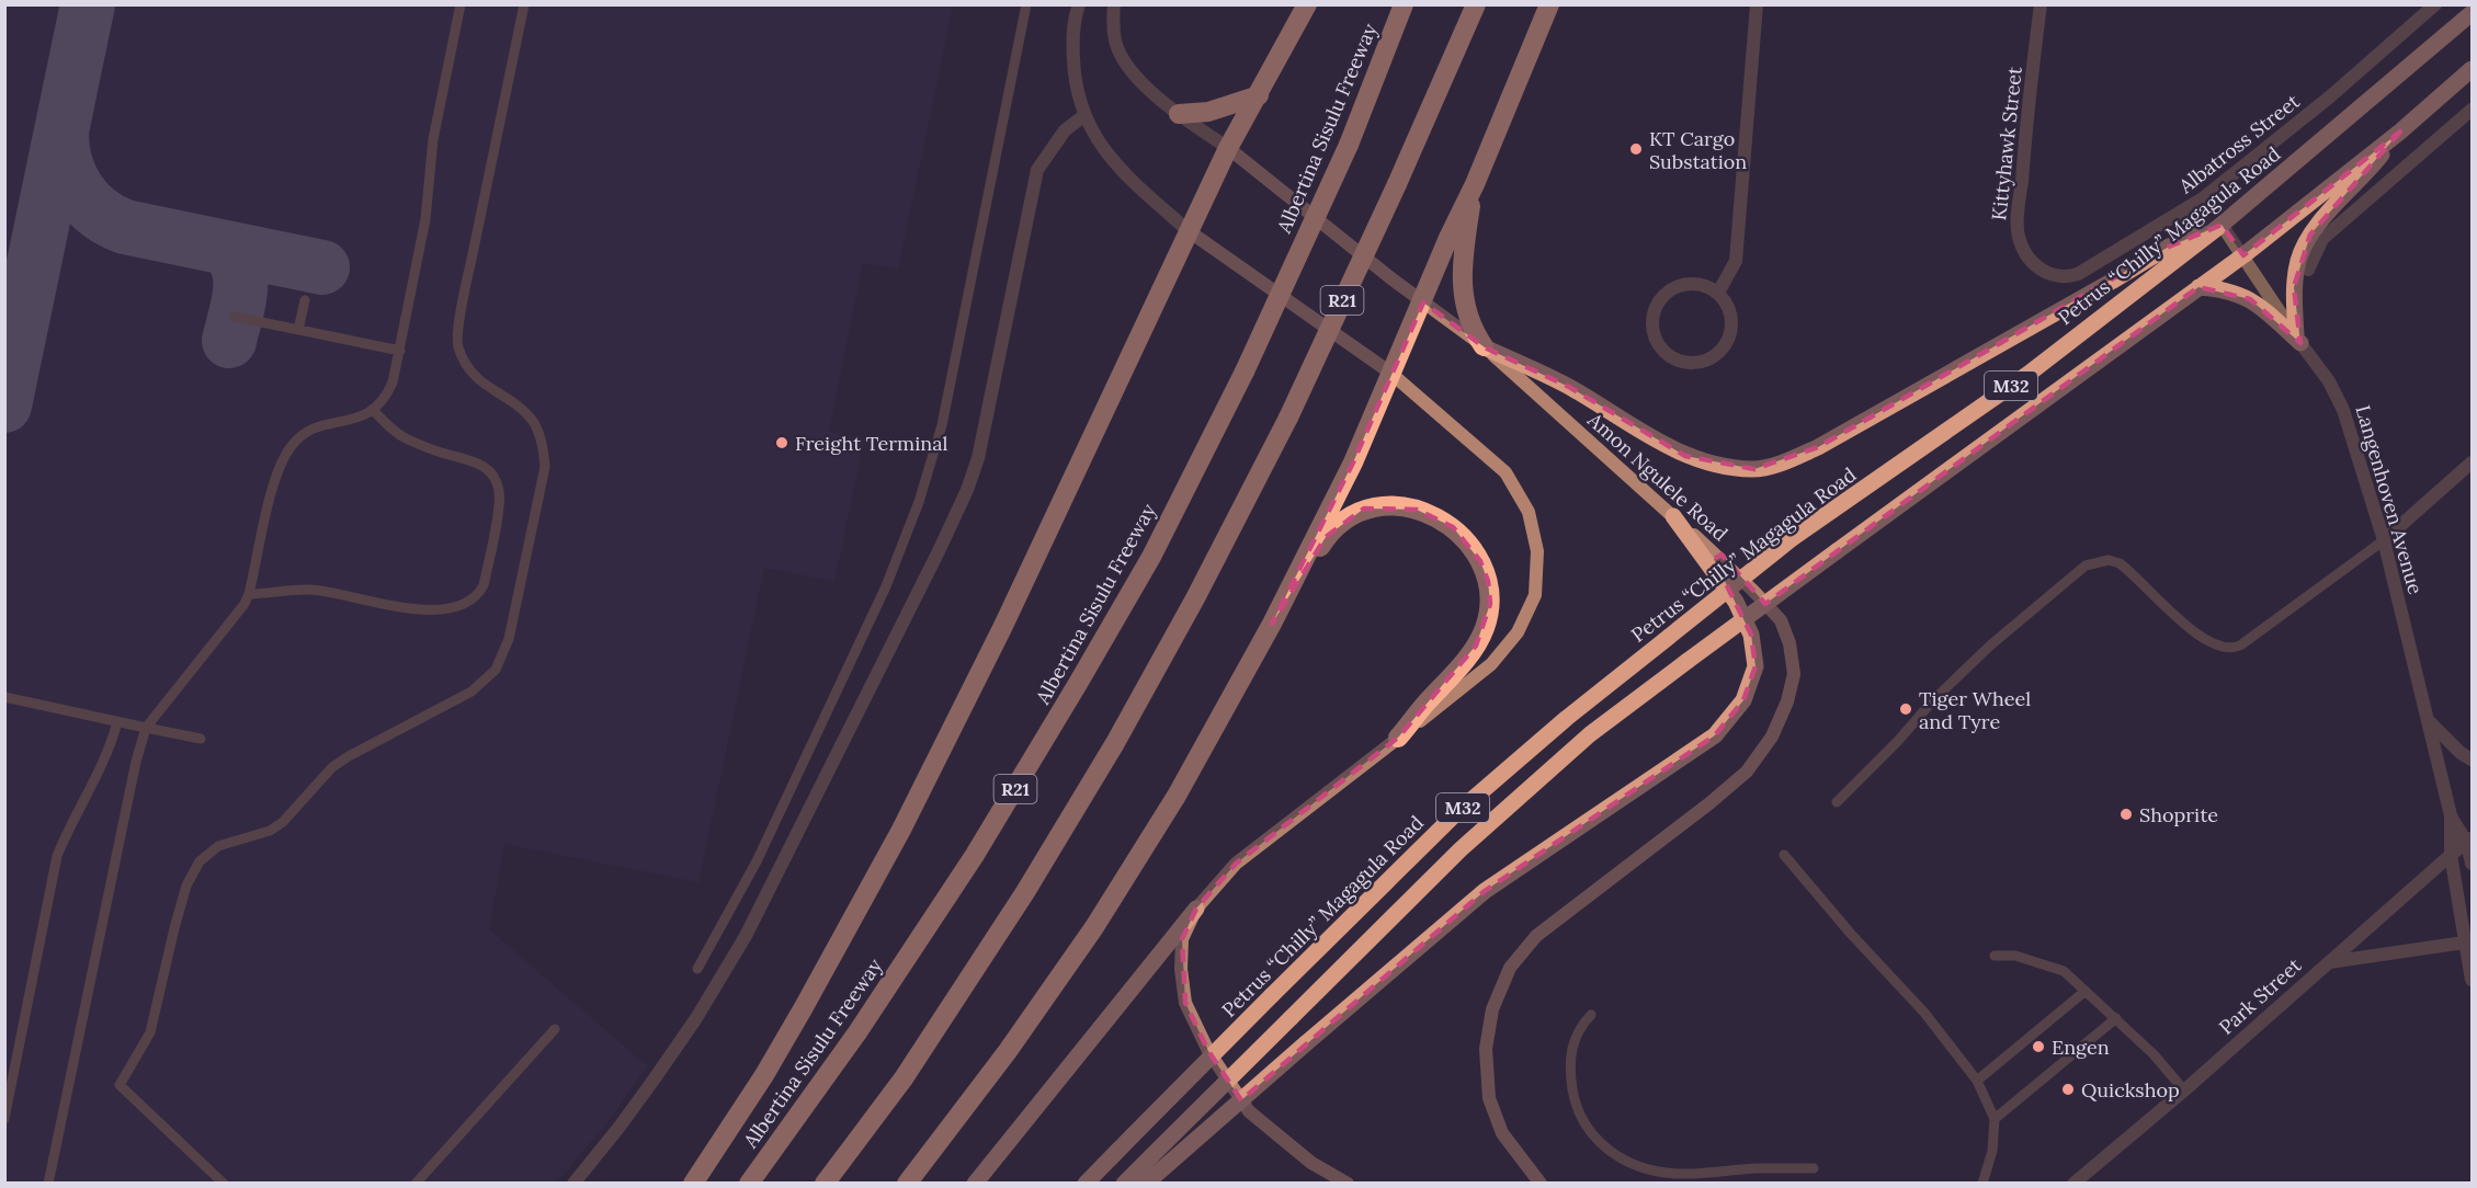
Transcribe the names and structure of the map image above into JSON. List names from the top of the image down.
{
  "streets": {
    "highway": ["Albertina Sisulu Freeway", "R21"],
    "main road": ["Petrus “Chilly” Magagula Road", "M32", "Amon Ngulele Road"],
    "street": [
      "Kittyhawk Street",
      "Albatross Street",
      "Langenhoven Avenue",
      "Park Street"
    ]
  },
  "crossings": [
    ["Kittyhawk Street", "Albatross Street"],
    ["Petrus “Chilly” Magagula Road", "Langenhoven Avenue"],
    ["M32", "Langenhoven Avenue"],
    ["Langenhoven Avenue", "Park Street"]
  ],
  "places": [
    "KT Cargo Substation",
    "Freight Terminal",
    "Tiger Wheel and Tyre",
    "Shoprite",
    "Engen",
    "Quickshop"
  ]
}
